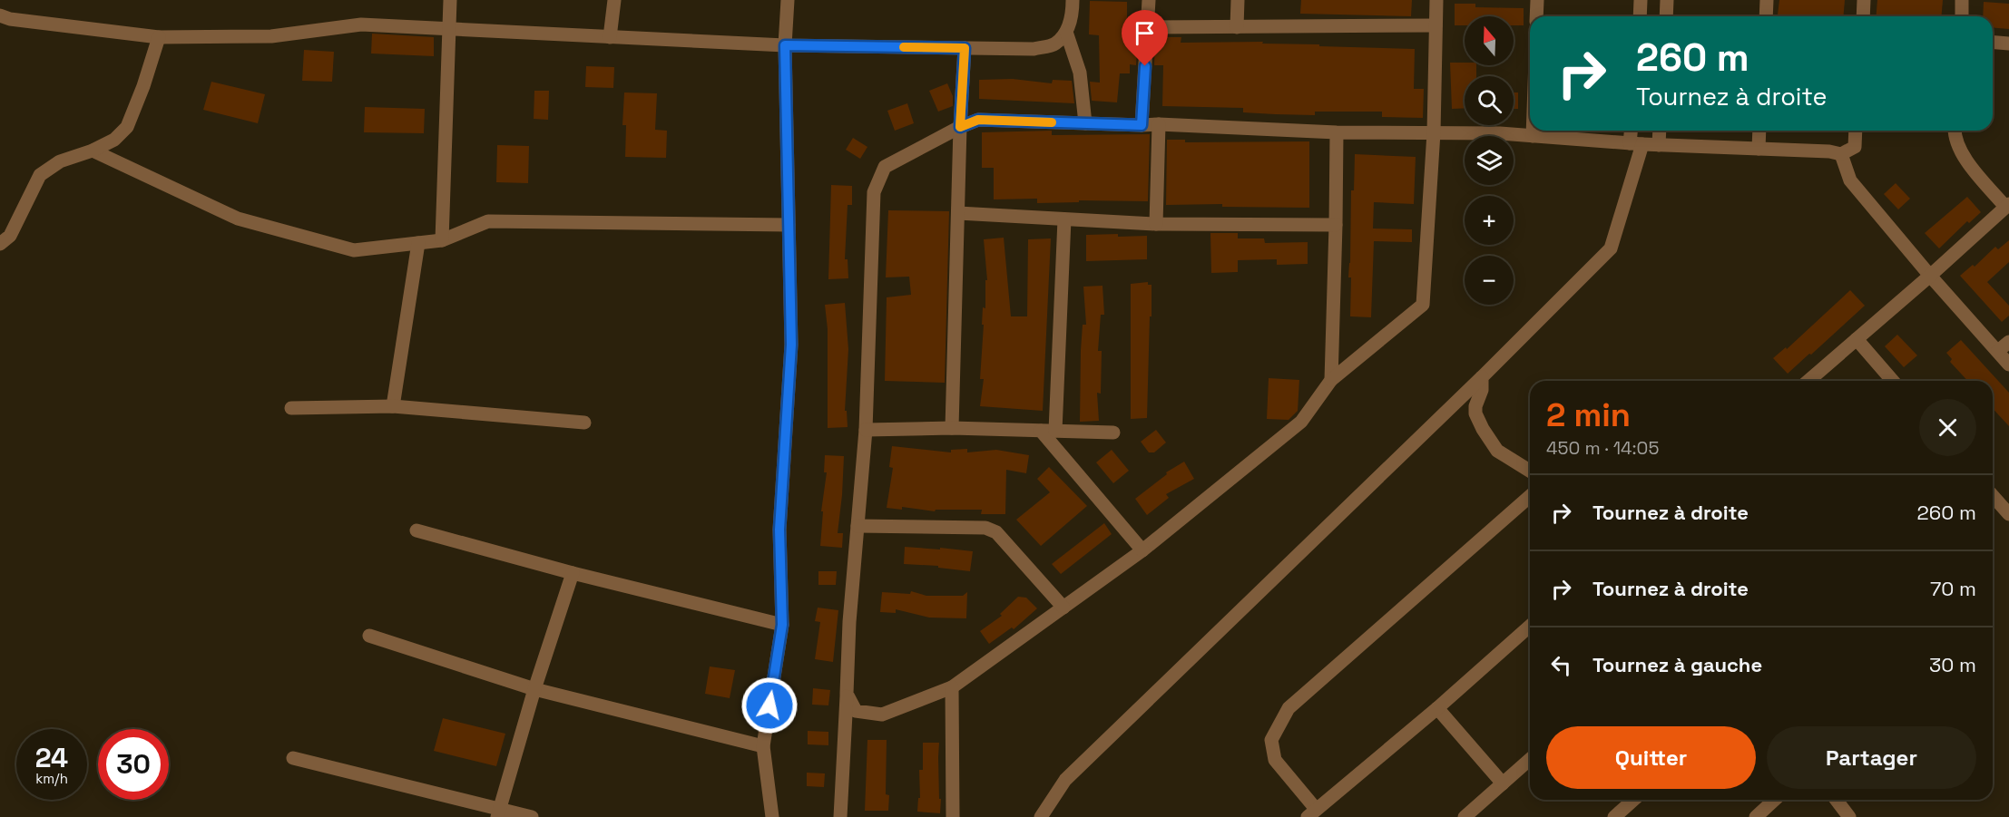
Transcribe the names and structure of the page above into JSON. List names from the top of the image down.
{
  "north": "top",
  "page": {
    "map_buttons": ["+", "−"],
    "turn": ["260 m", "Tournez à droite"],
    "heading": ["2 min", "450 m · 14:05"],
    "list": [
      {
        "name": "Tournez à droite",
        "value": "260 m"
      },
      {
        "name": "Tournez à droite",
        "value": "70 m"
      },
      {
        "name": "Tournez à gauche",
        "value": "30 m"
      }
    ],
    "buttons": ["Quitter", "Partager"],
    "speed": "24 km/h",
    "limit": "30"
  }
}
